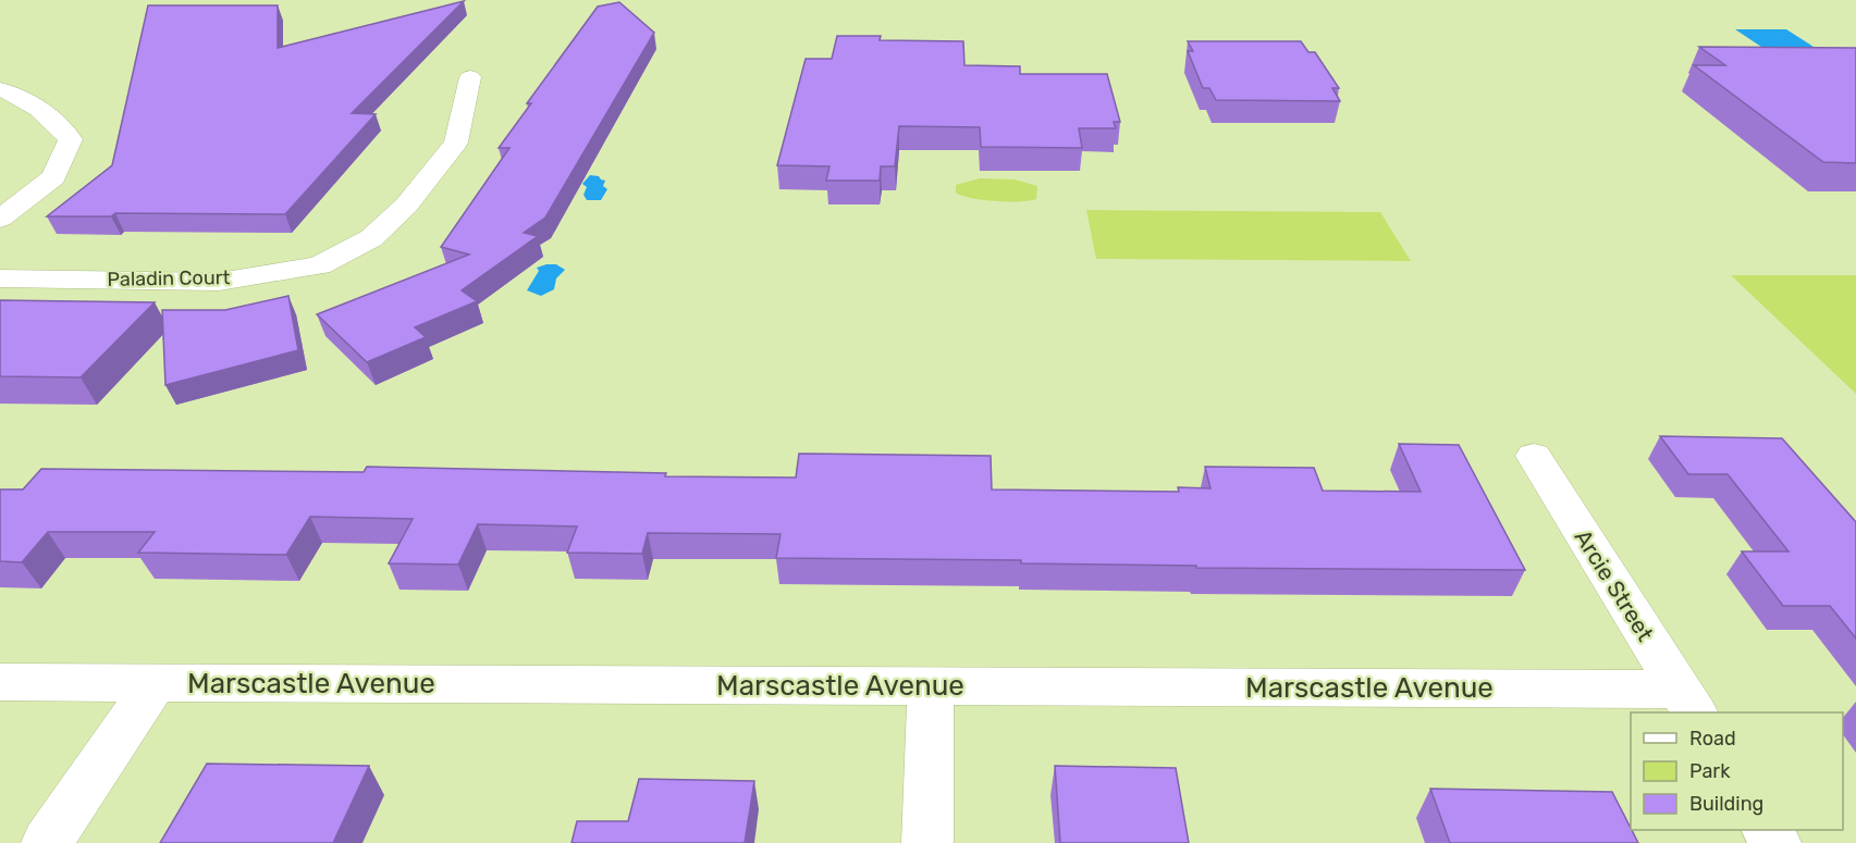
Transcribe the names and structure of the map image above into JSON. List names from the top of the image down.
{
  "streets": {
    "street": ["Paladin Court", "Arcie Street", "Marscastle Avenue"]
  },
  "crossings": [
    ["Arcie Street", "Marscastle Avenue"]
  ],
  "legend": ["Road", "Park", "Building"]
}
